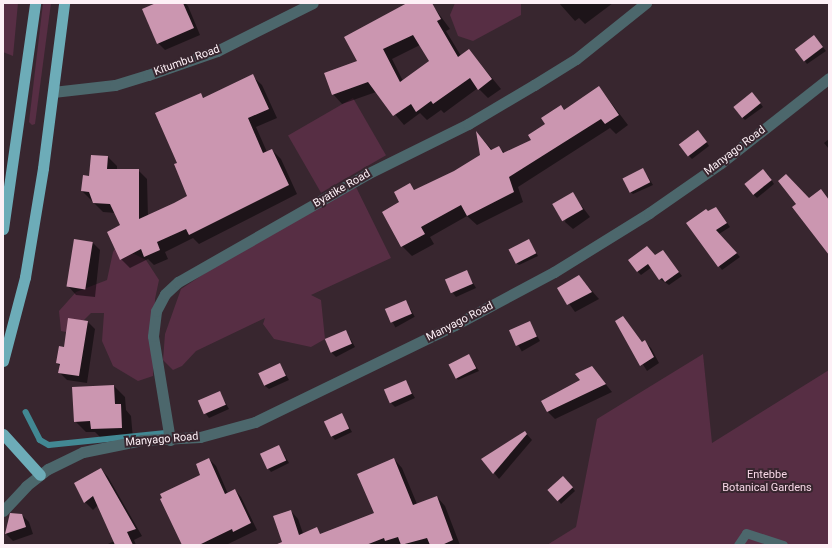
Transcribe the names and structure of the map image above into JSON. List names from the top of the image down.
{
  "streets": {
    "street": ["Kitumbu Road", "Manyago Road", "Byatike Road"]
  },
  "crossings": [
    ["Manyago Road", "Byatike Road"]
  ],
  "parks": ["Entebbe Botanical Gardens"]
}
